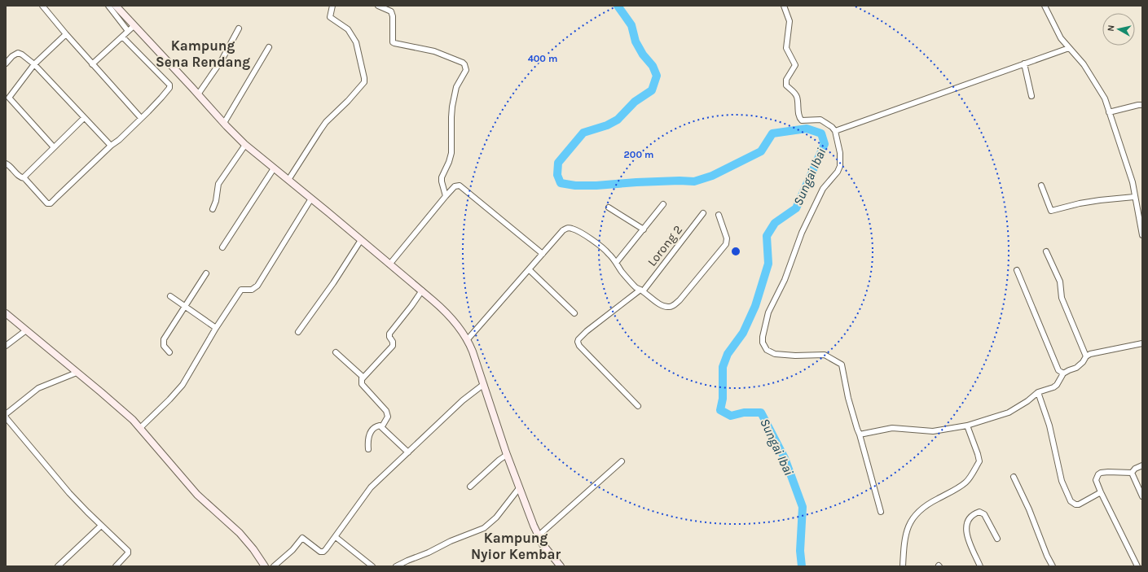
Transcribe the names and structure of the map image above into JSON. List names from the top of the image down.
{
  "streets": {
    "street": ["Lorong 2"]
  },
  "districts": ["Kampung Sena Rendang", "Kampung Nyior Kembar"],
  "water": ["Sungai Ibai"],
  "north": "left",
  "rings": ["400 m", "200 m"]
}
